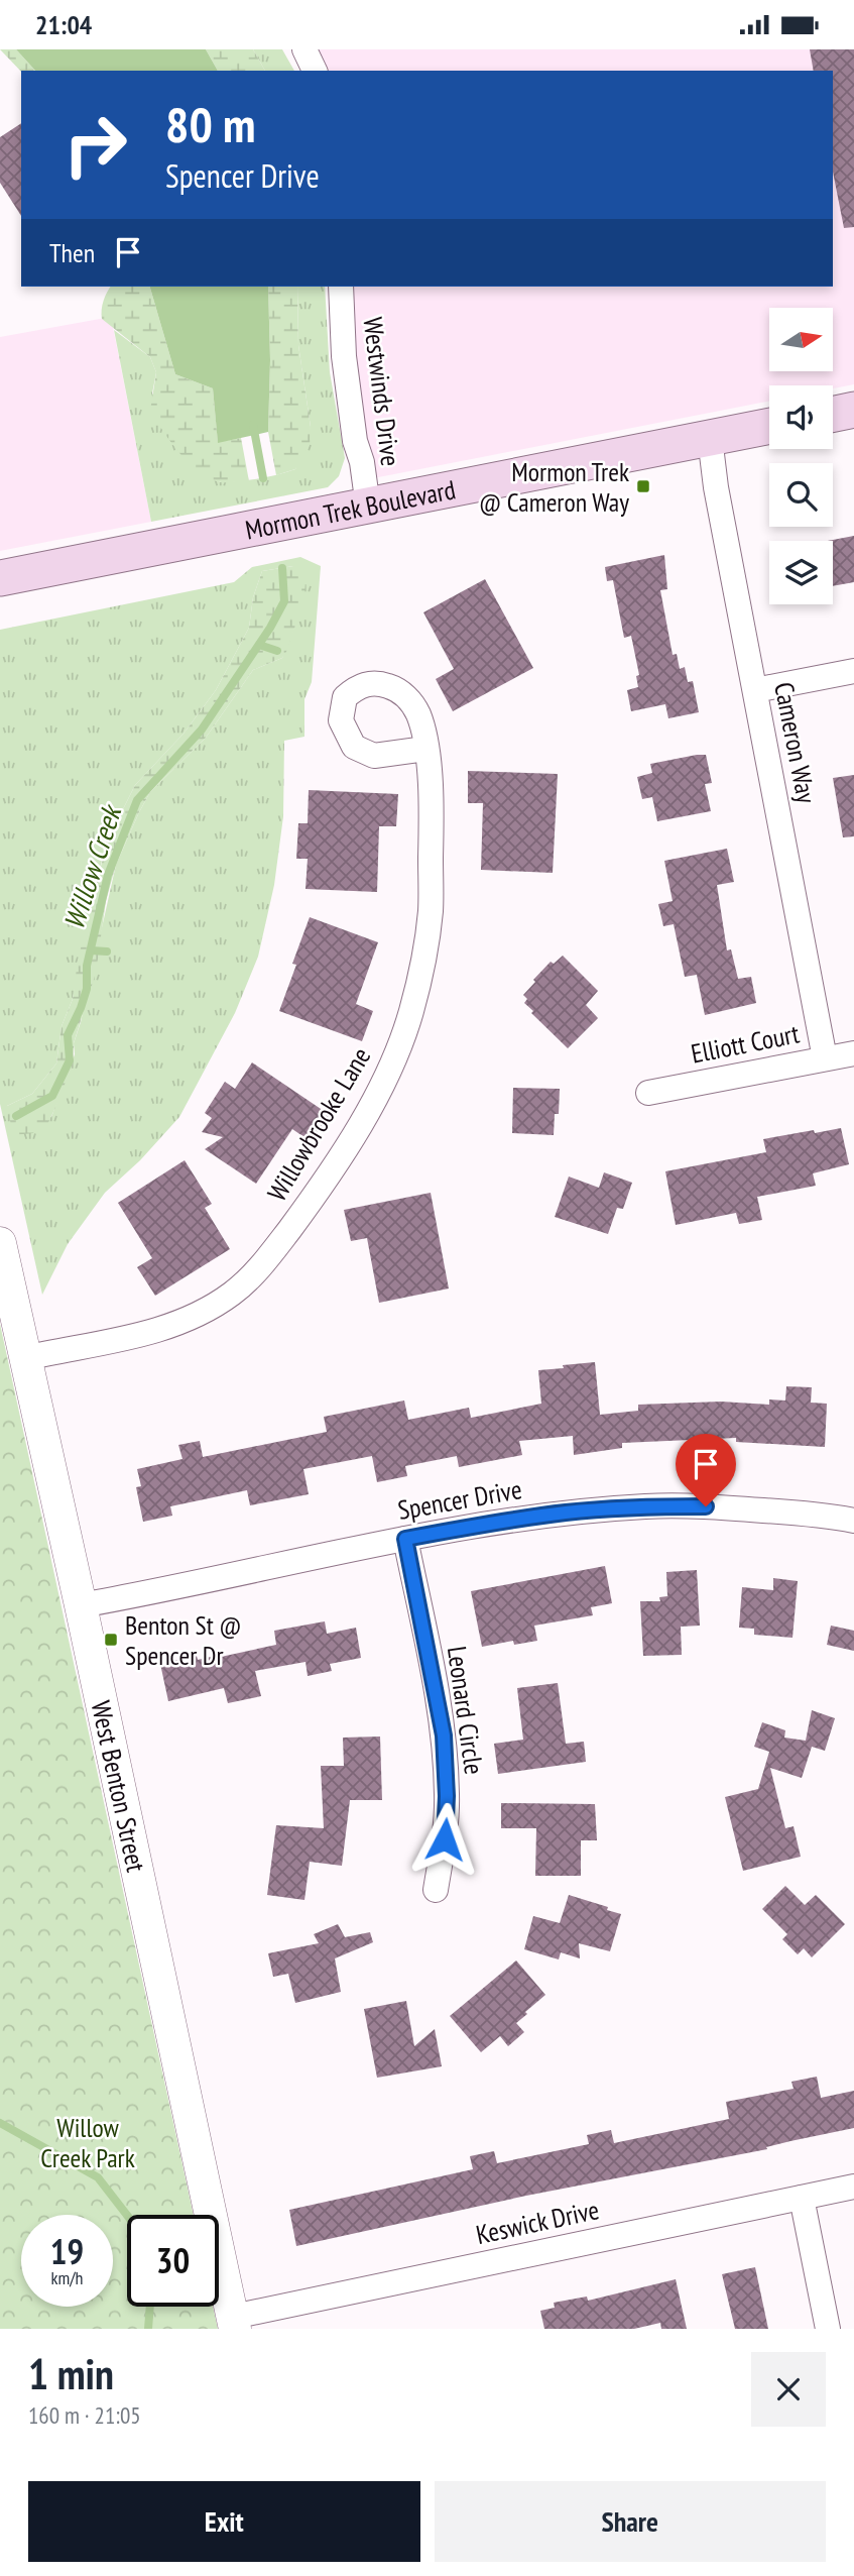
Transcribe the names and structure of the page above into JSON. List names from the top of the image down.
{
  "streets": {
    "main road": ["Mormon Trek Boulevard"],
    "street": [
      "Westwinds Drive",
      "Cameron Way",
      "Elliott Court",
      "Willowbrooke Lane",
      "Spencer Drive",
      "Leonard Circle",
      "West Benton Street",
      "Keswick Drive"
    ]
  },
  "crossings": [
    ["Westwinds Drive", "Mormon Trek Boulevard"],
    ["Mormon Trek Boulevard", "Cameron Way"],
    ["Cameron Way", "Elliott Court"],
    ["Willowbrooke Lane", "West Benton Street"],
    ["Spencer Drive", "Leonard Circle"],
    ["Spencer Drive", "West Benton Street"],
    ["West Benton Street", "Keswick Drive"]
  ],
  "water": ["Willow Creek"],
  "parks": ["Willow Creek Park"],
  "places": {
    "transit": ["Mormon Trek @ Cameron Way", "Benton St @ Spencer Dr"]
  },
  "north": "right",
  "page": {
    "status": "21:04",
    "turn": ["80 m", "Spencer Drive"],
    "then": "Then",
    "speed": "19 km/h",
    "limit": "30",
    "heading": ["1 min", "160 m · 21:05"],
    "buttons": ["Exit", "Share"]
  }
}
